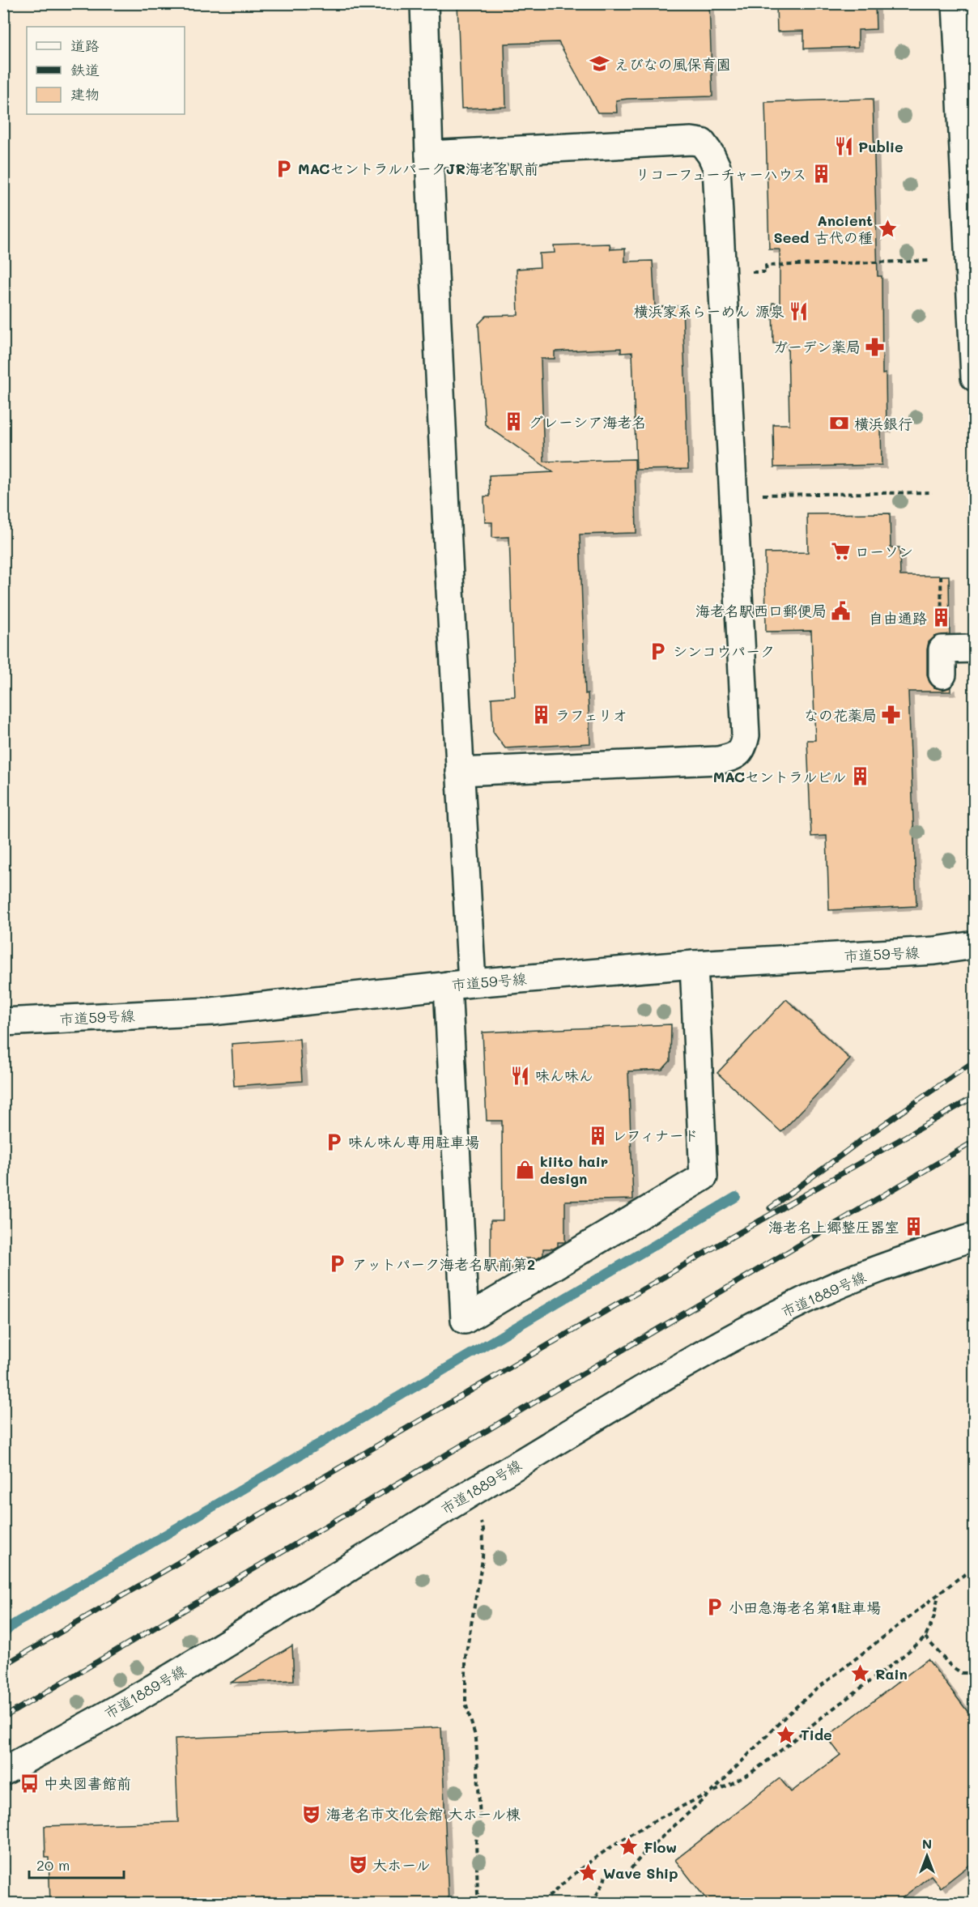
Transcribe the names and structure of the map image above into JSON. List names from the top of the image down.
{
  "streets": {
    "street": ["市道59号線", "市道1889号線"]
  },
  "places": {
    "school or university": ["えびなの風保育園"],
    "restaurant": ["Publie", "横浜家系らーめん 源泉", "味ん味ん"],
    "parking": [
      "MACセントラルパークJR海老名駅前",
      "シンコウパーク",
      "味ん味ん専用駐車場",
      "アットパーク海老名駅前第2",
      "小田急海老名第1駐車場"
    ],
    "building": [
      "リコーフューチャーハウス",
      "グレーシア海老名",
      "自由通路",
      "ラフェリオ",
      "MACセントラルビル",
      "レフィナード",
      "海老名上郷整圧器室"
    ],
    "place": [
      "Ancient Seed 古代の種",
      "Rain",
      "Tide",
      "Flow",
      "Wave Ship"
    ],
    "pharmacy": ["ガーデン薬局", "なの花薬局"],
    "bank": ["横浜銀行"],
    "supermarket": ["ローソン"],
    "public building": ["海老名駅西口郵便局"],
    "shop": ["kiito hair design"],
    "bus stop": ["中央図書館前"],
    "theatre": ["海老名市文化会館 大ホール棟", "大ホール"]
  },
  "legend": ["道路", "鉄道", "建物"],
  "scale_bar": "20 m",
  "north": "top"
}
